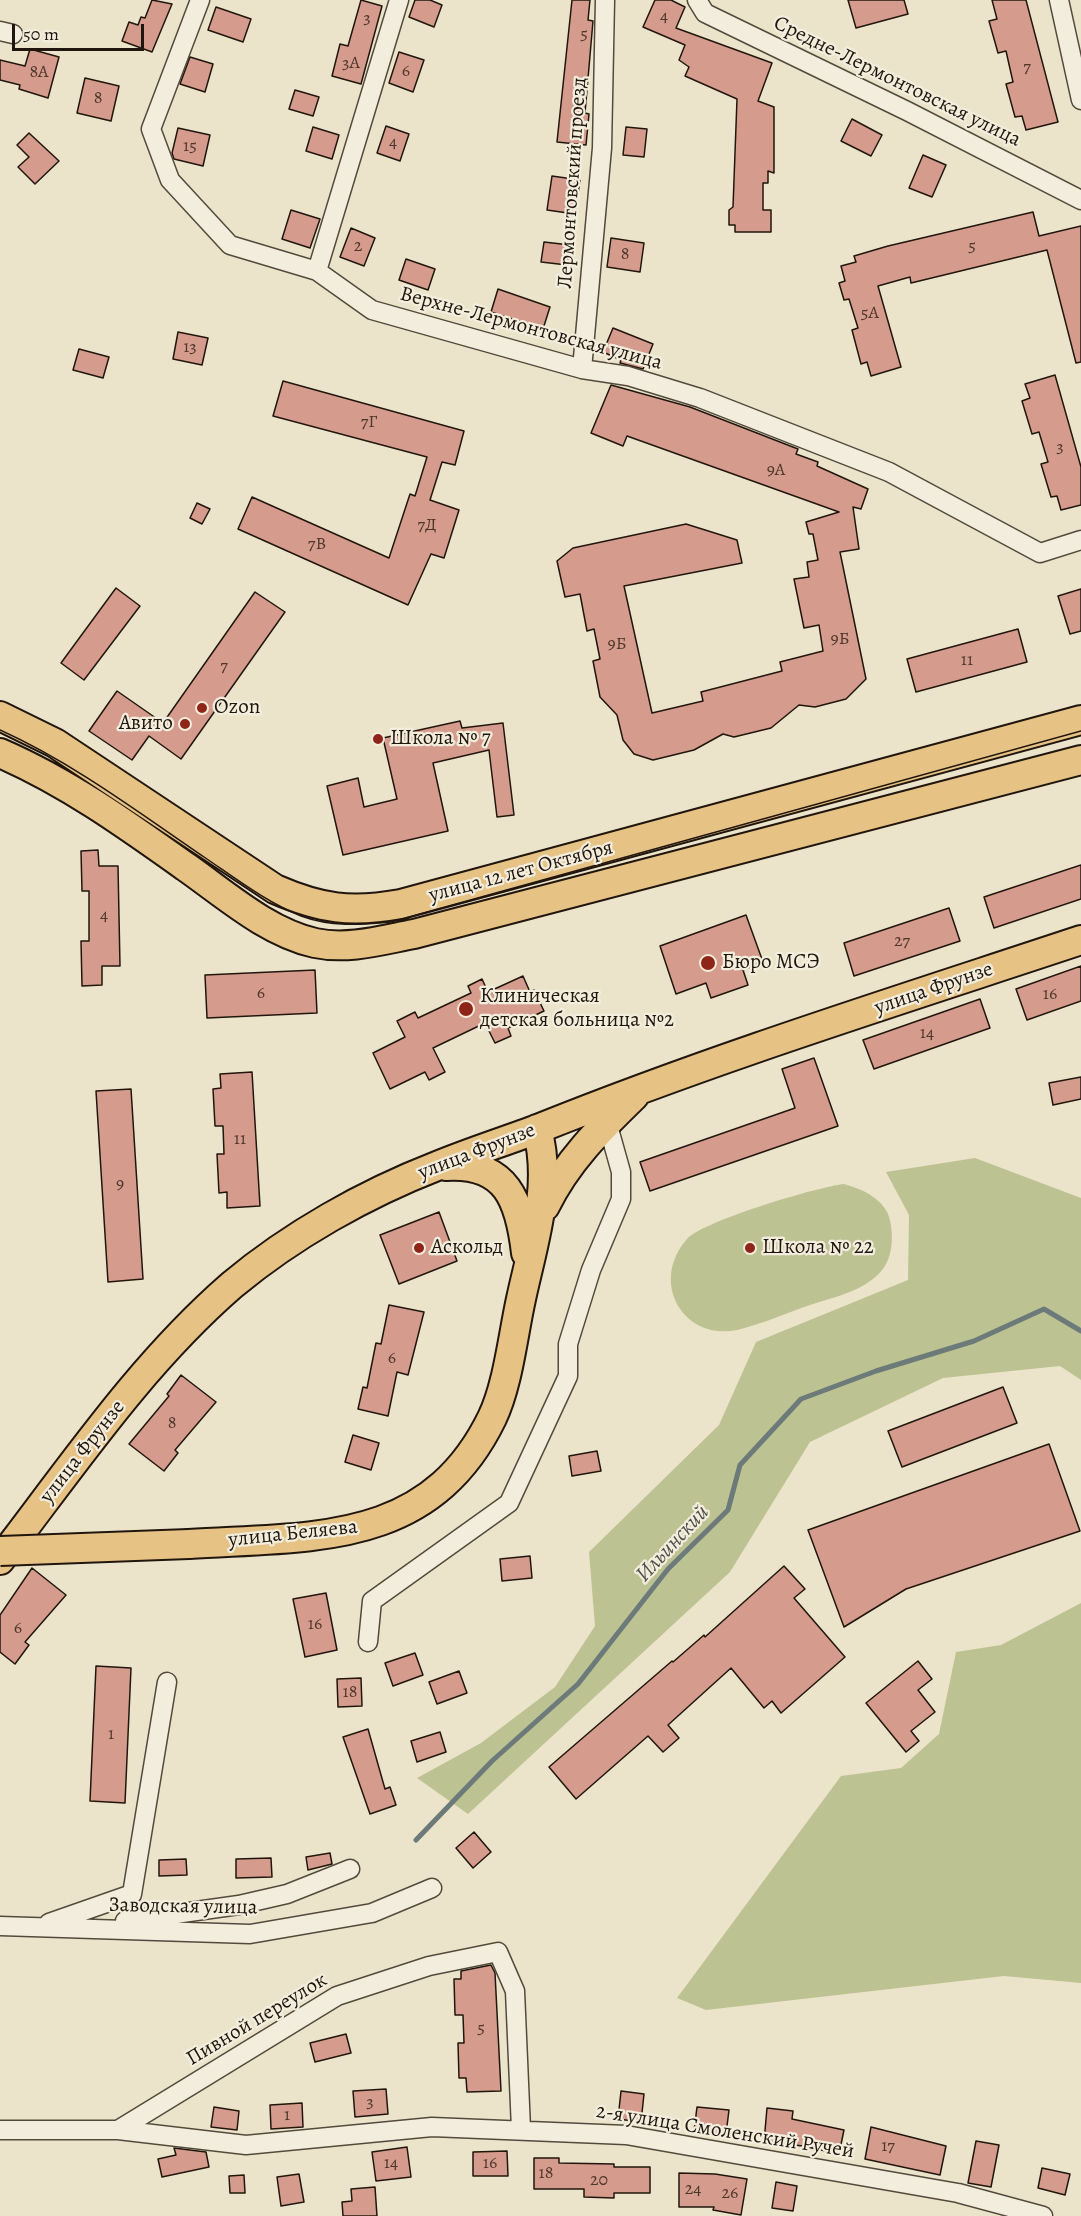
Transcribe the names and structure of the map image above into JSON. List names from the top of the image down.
{
  "streets": {
    "main road": ["улица 12 лет Октября", "улица Фрунзе", "улица Беляева"],
    "street": [
      "Средне-Лермонтовская улица",
      "Лермонтовский проезд",
      "Верхне-Лермонтовская улица",
      "Заводская улица",
      "Пивной переулок",
      "2-я улица Смоленский Ручей"
    ]
  },
  "crossings": [
    ["Лермонтовский проезд", "Верхне-Лермонтовская улица"],
    ["Пивной переулок", "2-я улица Смоленский Ручей"]
  ],
  "water": ["Ильинский"],
  "places": [
    "Ozon",
    "Авито",
    "Школа № 7",
    "Бюро МСЭ",
    "Клиническая детская больница №2",
    "Аскольд",
    "Школа № 22"
  ],
  "house_numbers": [
    "4",
    "3",
    "5",
    "3А",
    "7",
    "6",
    "8А",
    "8",
    "4",
    "15",
    "2",
    "5",
    "8",
    "5А",
    "13",
    "7Г",
    "3",
    "9А",
    "7Д",
    "7В",
    "9Б",
    "9Б",
    "11",
    "7",
    "4",
    "27",
    "6",
    "16",
    "14",
    "11",
    "9",
    "6",
    "8",
    "16",
    "6",
    "18",
    "1",
    "5",
    "3",
    "1",
    "17",
    "14",
    "16",
    "18",
    "20",
    "24",
    "26"
  ],
  "scale_bar": "50 m"
}
